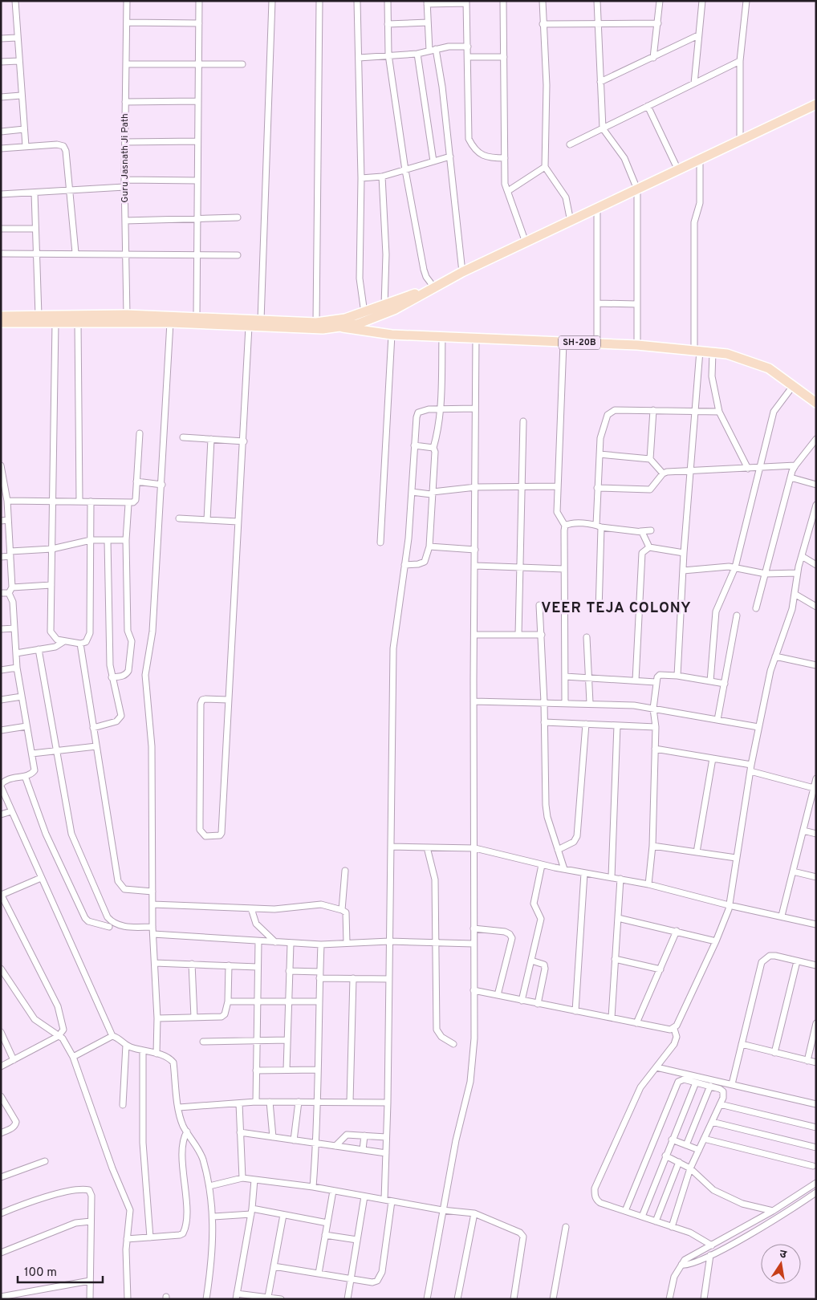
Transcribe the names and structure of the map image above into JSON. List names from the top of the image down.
{
  "streets": {
    "main road": ["SH-20B"],
    "street": ["Guru Jasnath Ji Path"]
  },
  "districts": ["VEER TEJA COLONY"],
  "scale_bar": "100 m",
  "north": "top"
}
